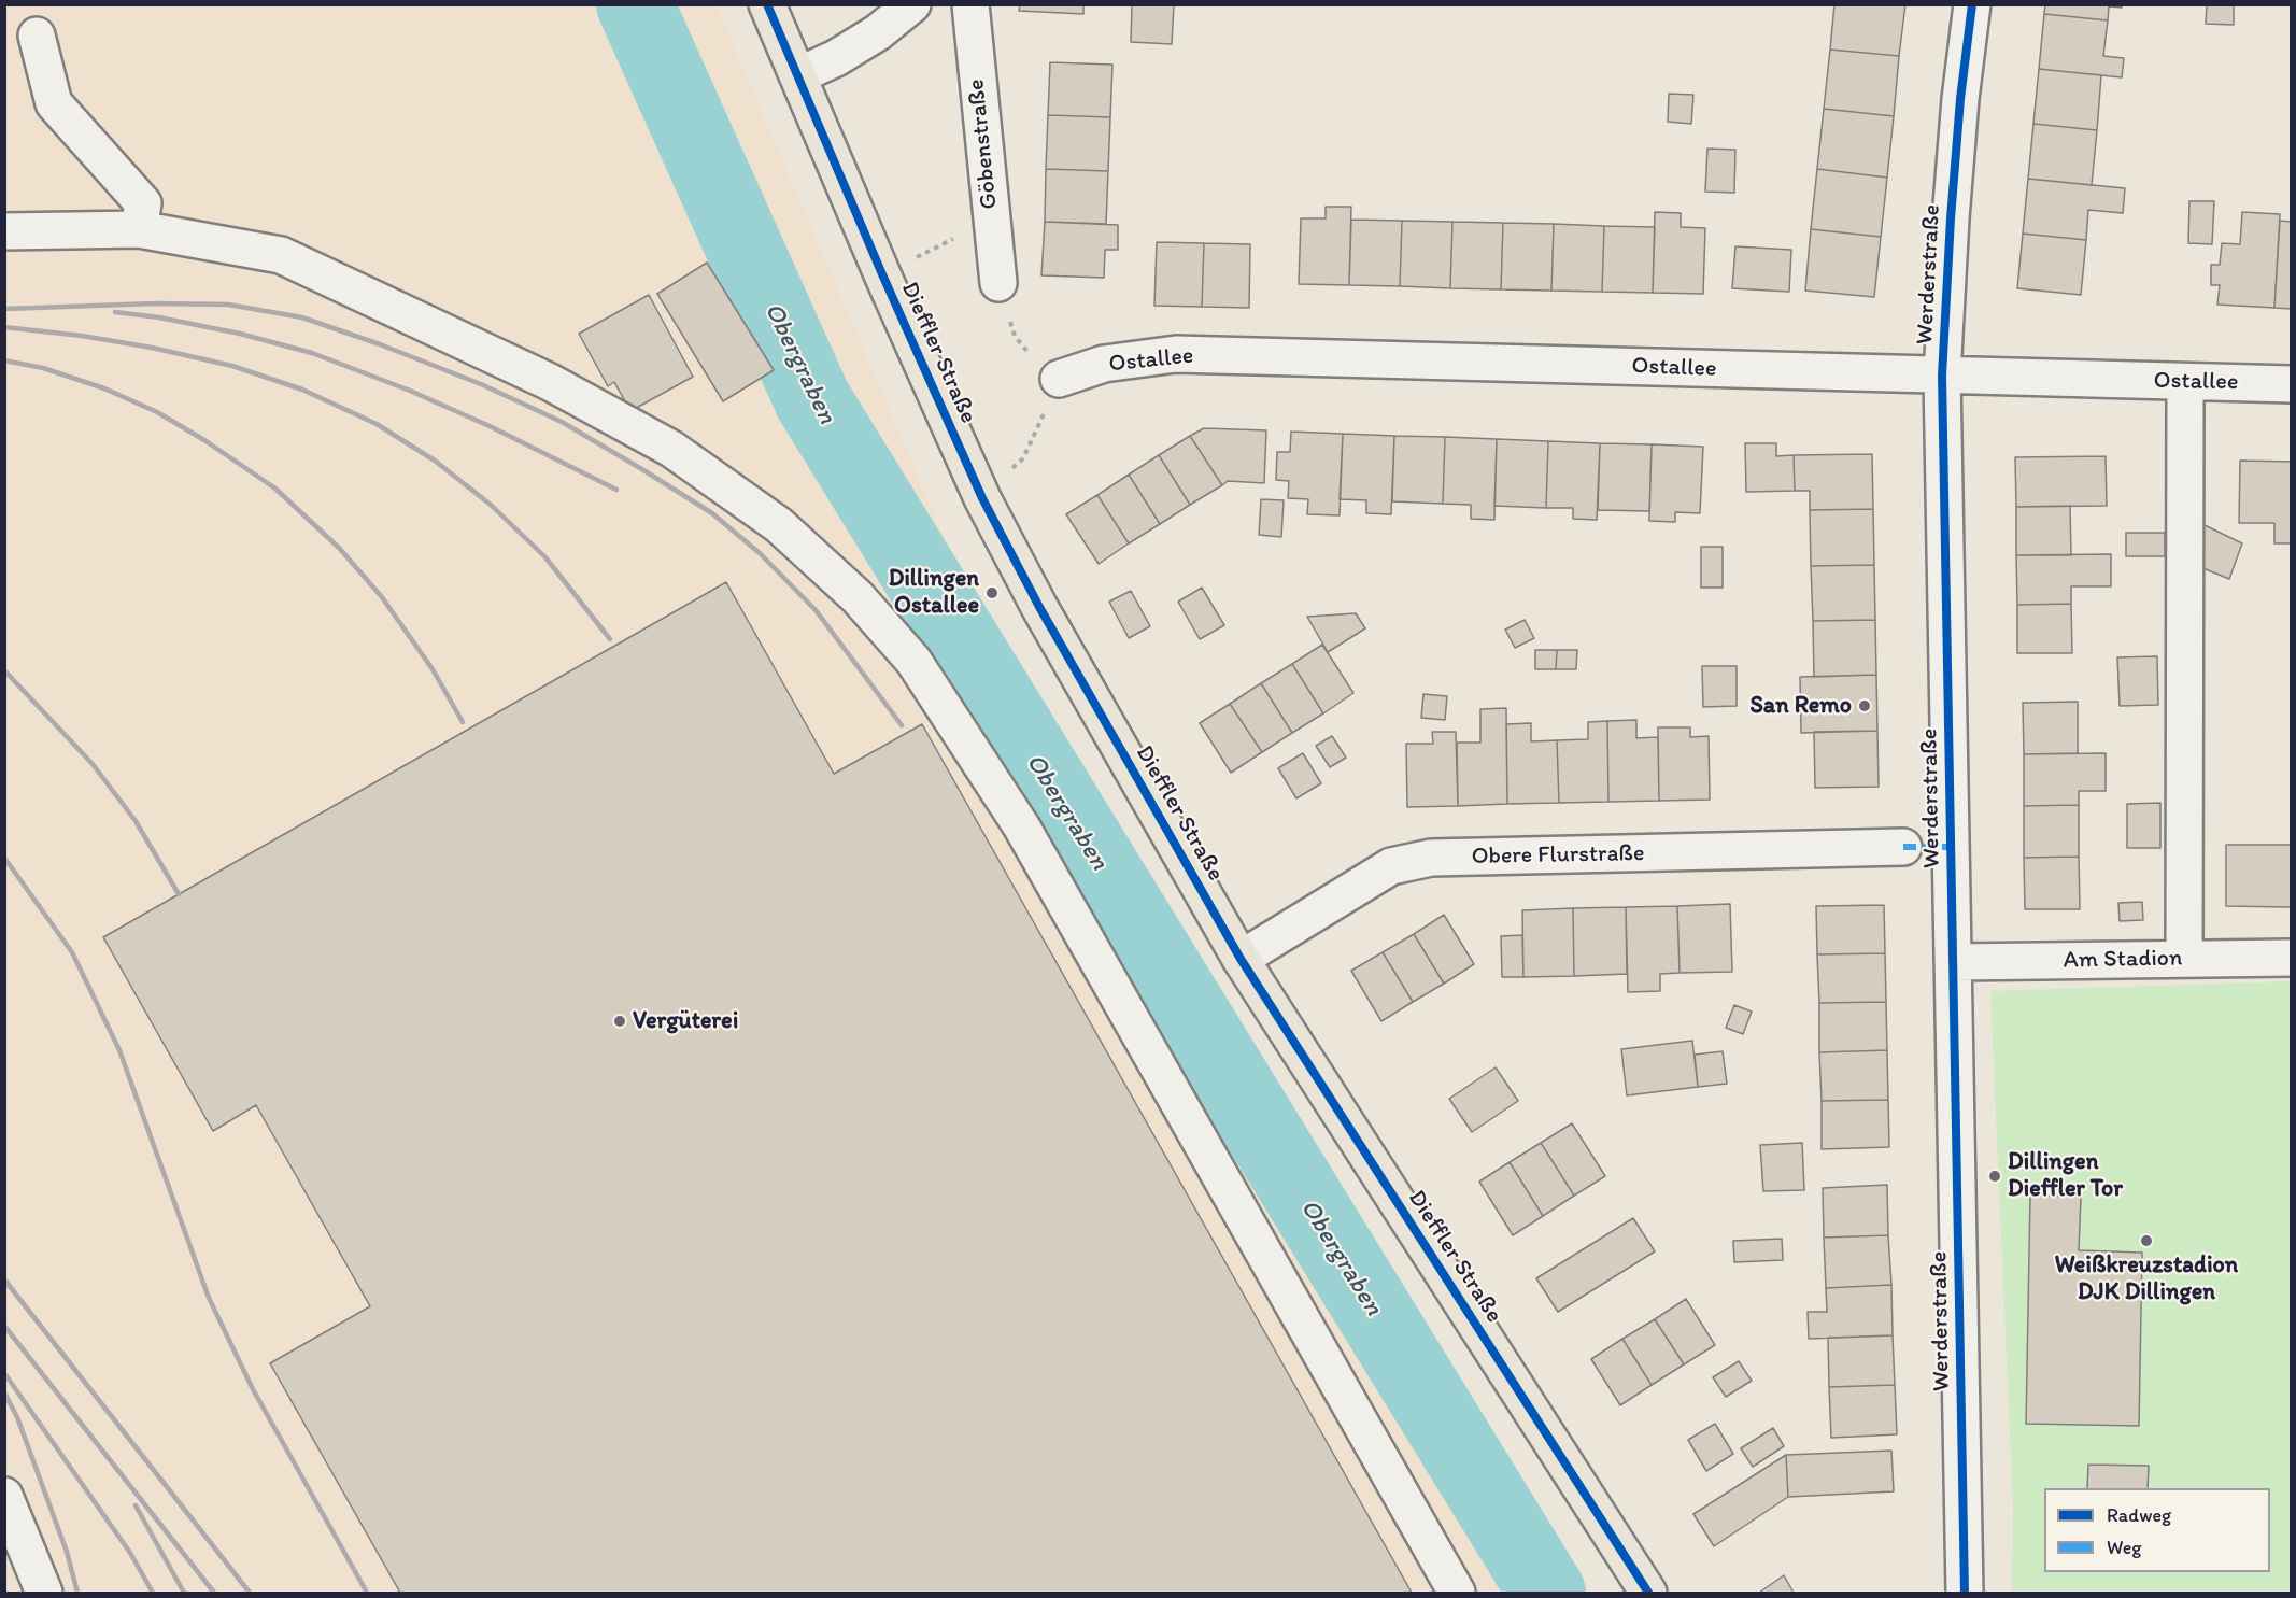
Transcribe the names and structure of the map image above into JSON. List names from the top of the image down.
{
  "streets": {
    "main road": ["Dieffler Straße"],
    "street": [
      "Göbenstraße",
      "Werderstraße",
      "Ostallee",
      "Obere Flurstraße",
      "Am Stadion"
    ]
  },
  "crossings": [
    ["Werderstraße", "Ostallee"],
    ["Werderstraße", "Am Stadion"],
    ["Dieffler Straße", "Obere Flurstraße"]
  ],
  "water": ["Obergraben"],
  "places": [
    "Dillingen Ostallee",
    "San Remo",
    "Vergüterei",
    "Dillingen Dieffler Tor",
    "Weißkreuzstadion DJK Dillingen"
  ],
  "legend": ["Radweg", "Weg"]
}
